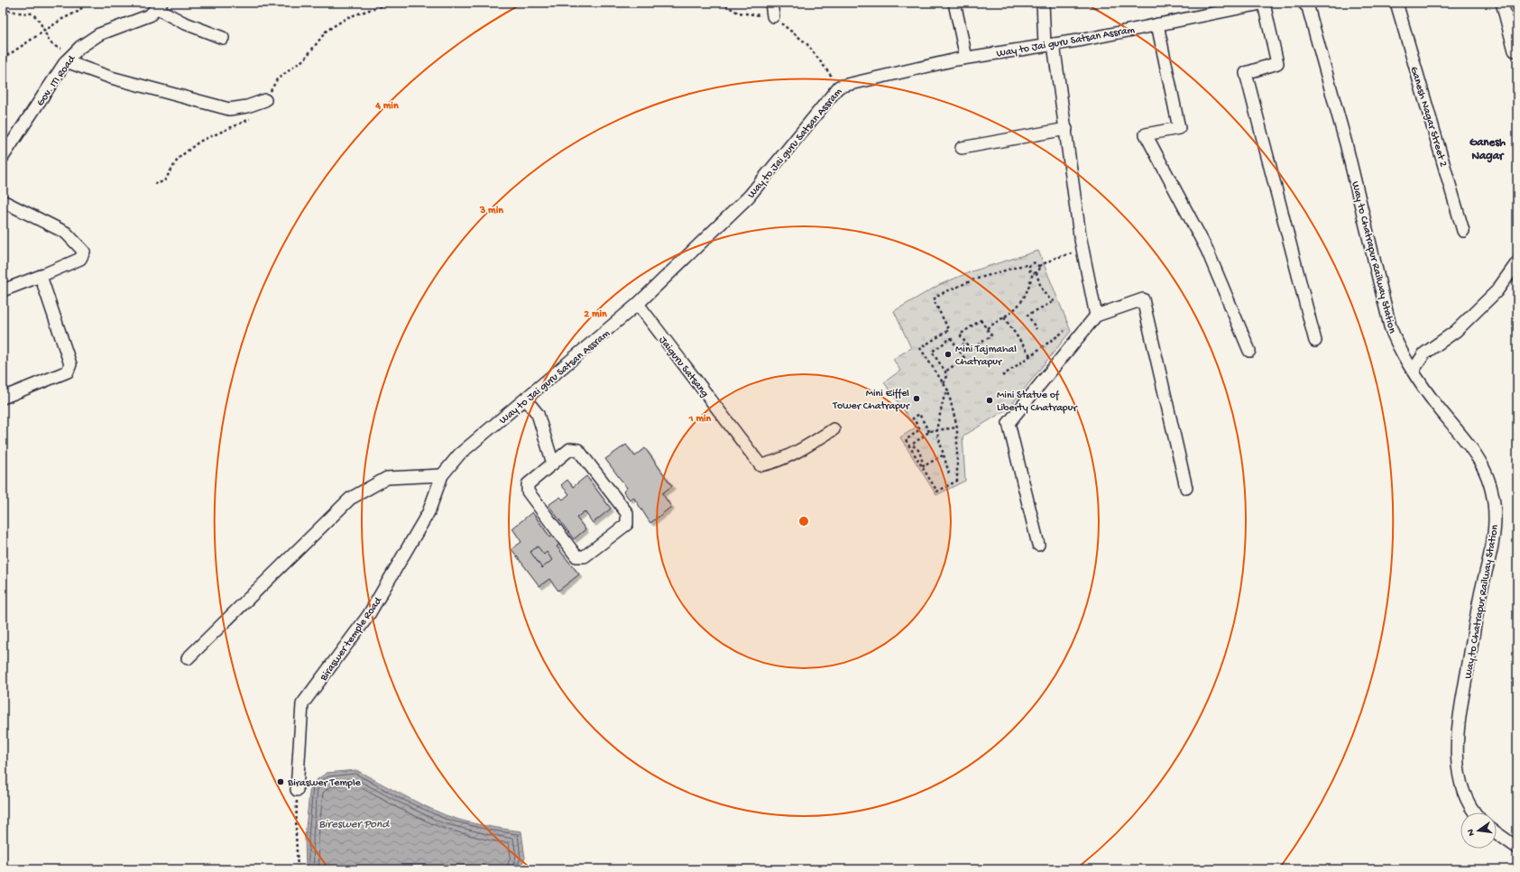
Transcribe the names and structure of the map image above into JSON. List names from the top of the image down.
{
  "streets": {
    "street": [
      "Way to Jai guru Satsan Assram",
      "Gov. ITI Road",
      "Ganesh Nagar Street 2",
      "Way to Chatrapur Railway Station",
      "Jaiguru Satsang",
      "Biraswer temple Road"
    ]
  },
  "crossings": [
    ["Way to Jai guru Satsan Assram", "Jaiguru Satsang"],
    ["Way to Jai guru Satsan Assram", "Biraswer temple Road"]
  ],
  "districts": ["Ganesh Nagar"],
  "water": ["Bireswer Pond"],
  "places": [
    "Mini Tajmahal Chatrapur",
    "Mini Eiffel Tower Chatrapur",
    "Mini Statue of Liberty Chatrapur",
    "Biraswer Temple"
  ],
  "north": "left",
  "rings": [
    "4 min",
    "3 min",
    "2 min",
    "1 min"
  ]
}
